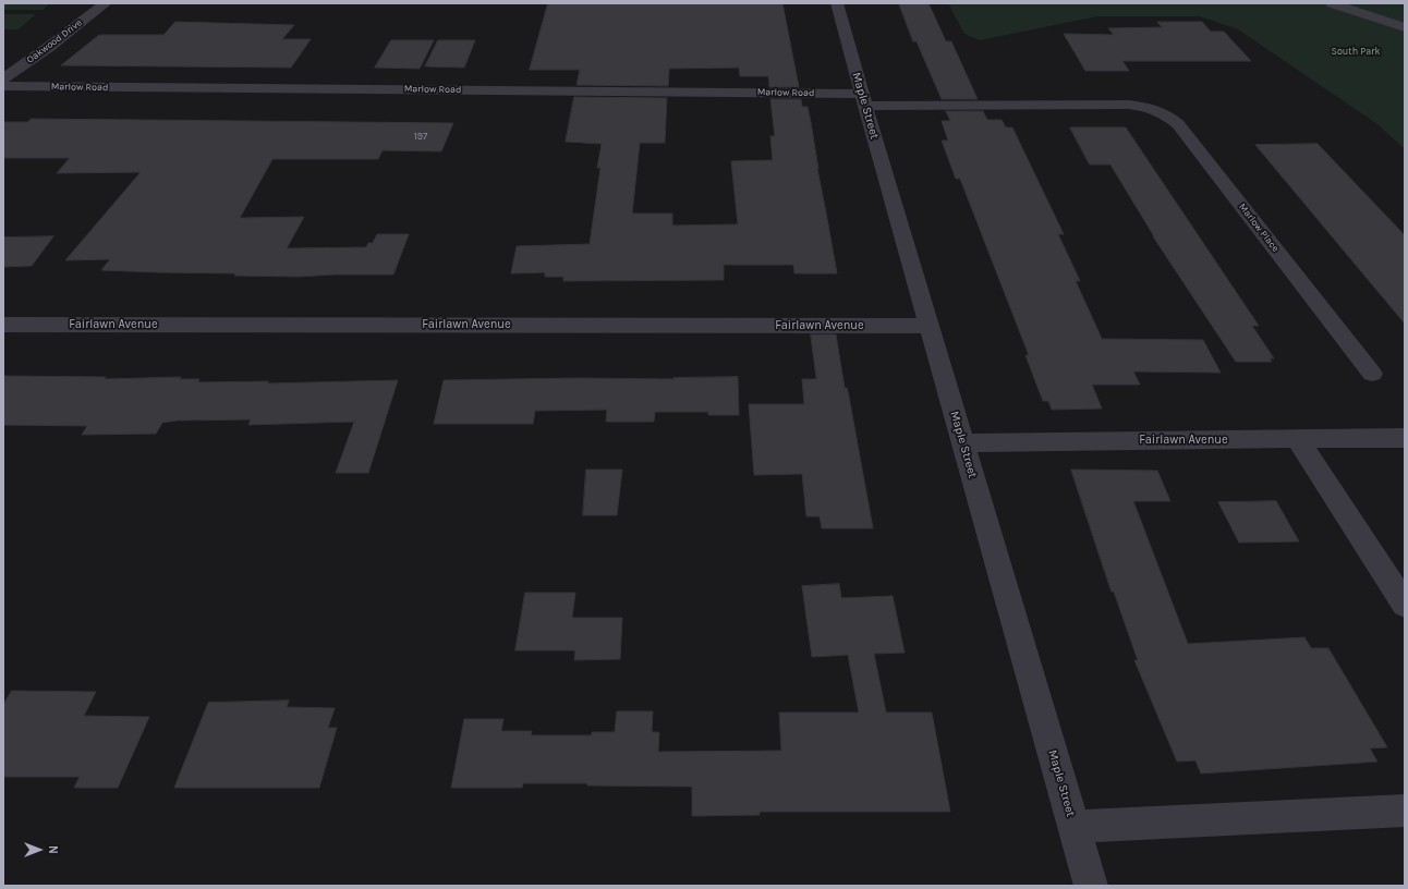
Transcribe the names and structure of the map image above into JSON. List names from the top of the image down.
{
  "streets": {
    "street": [
      "Oakwood Drive",
      "Marlow Road",
      "Maple Street",
      "Marlow Place",
      "Fairlawn Avenue"
    ]
  },
  "crossings": [
    ["Marlow Road", "Maple Street"],
    ["Marlow Road", "Marlow Place"],
    ["Maple Street", "Fairlawn Avenue"]
  ],
  "parks": ["South Park"],
  "house_numbers": ["197"],
  "north": "right"
}
